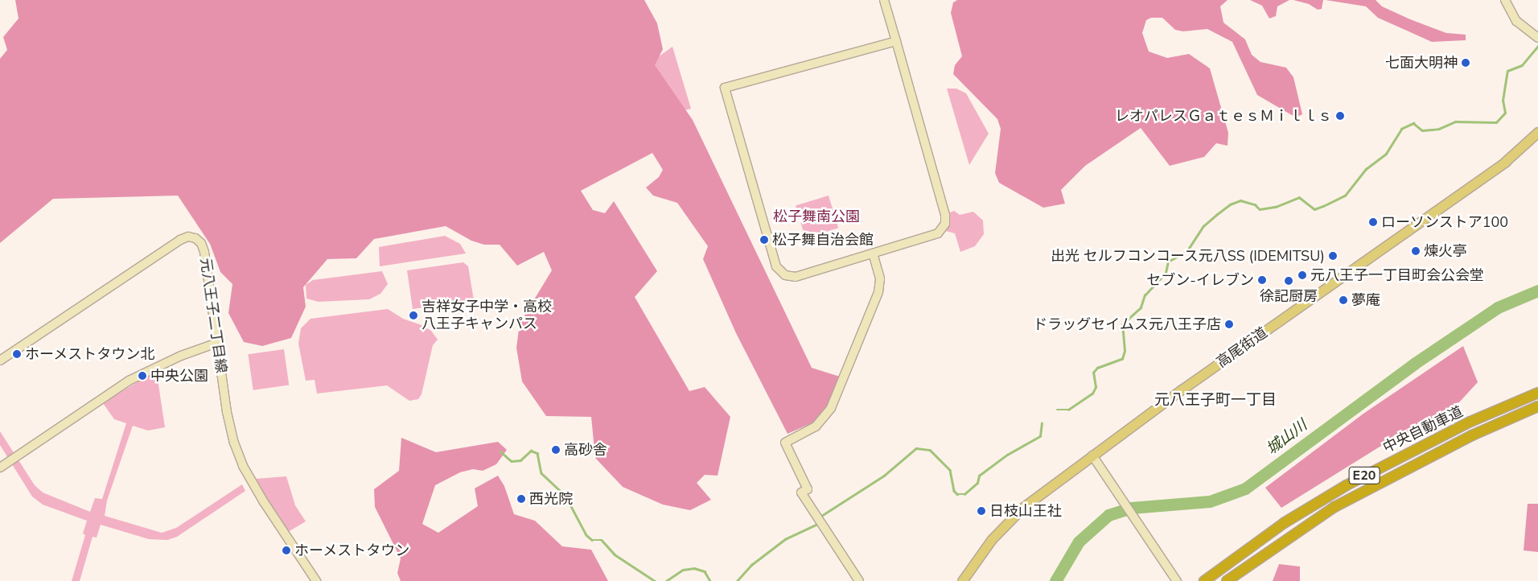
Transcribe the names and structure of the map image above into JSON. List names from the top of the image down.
{
  "streets": {
    "highway": ["中央自動車道", "E20"],
    "main road": ["高尾街道"],
    "street": ["元八王子二丁目線"]
  },
  "districts": ["元八王子町一丁目"],
  "water": ["城山川"],
  "parks": ["松子舞南公園"],
  "places": [
    "七面大明神",
    "レオパレスＧａｔｅｓＭｉｌｌｓ",
    "ローソンストア100",
    "松子舞自治会館",
    "煉火亭",
    "出光 セルフコンコース元八SS (IDEMITSU)",
    "元八王子一丁目町会公会堂",
    "セブン-イレブン",
    "徐記厨房",
    "夢庵",
    "吉祥女子中学・高校 八王子キャンパス",
    "ドラッグセイムス元八王子店",
    "ホーメストタウン北",
    "中央公園",
    "高砂舎",
    "西光院",
    "日枝山王社",
    "ホーメストタウン"
  ]
}
